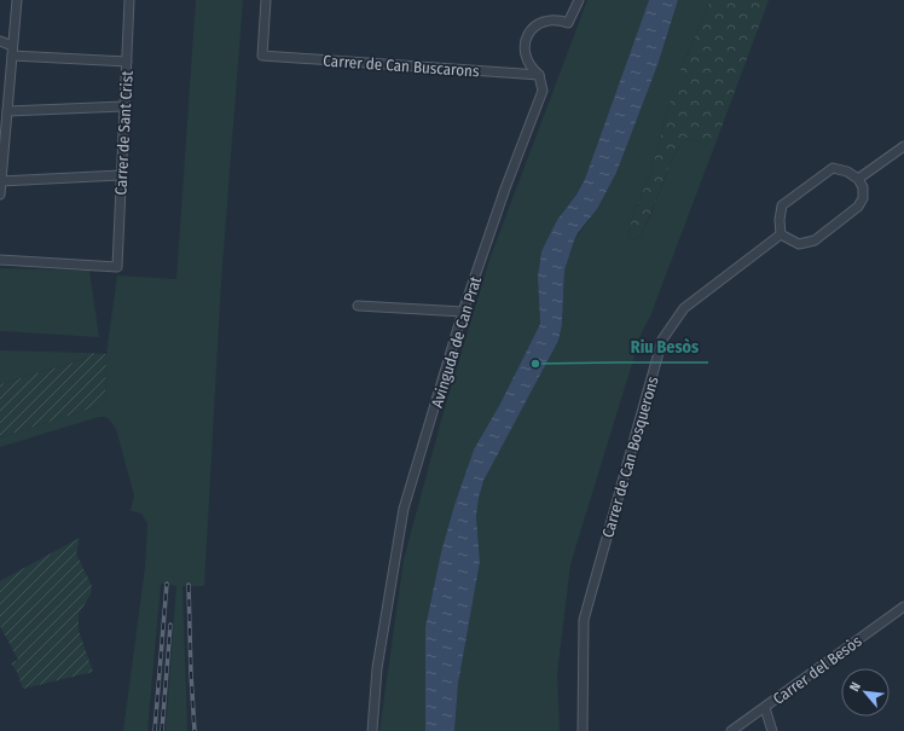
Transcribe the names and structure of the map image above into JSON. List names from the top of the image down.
{
  "streets": {
    "street": [
      "Carrer de Can Buscarons",
      "Carrer de Sant Crist",
      "Avinguda de Can Prat",
      "Carrer de Can Bosquerons",
      "Carrer del Besòs"
    ]
  },
  "crossings": [
    ["Carrer de Can Buscarons", "Avinguda de Can Prat"]
  ],
  "places": ["Riu Besòs"],
  "north": "top left"
}
